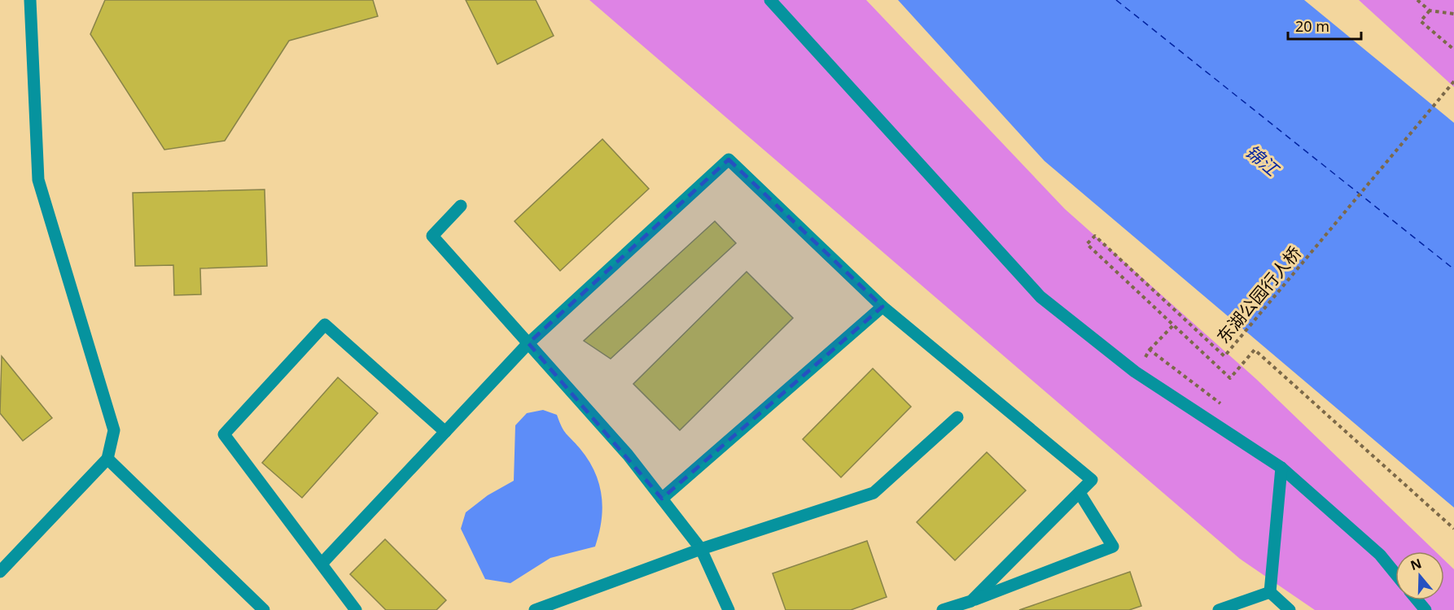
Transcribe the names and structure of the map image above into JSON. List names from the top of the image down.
{
  "streets": {
    "path": ["东湖公园行人桥"]
  },
  "water": ["锦江"],
  "scale_bar": "20 m",
  "north": "top"
}
